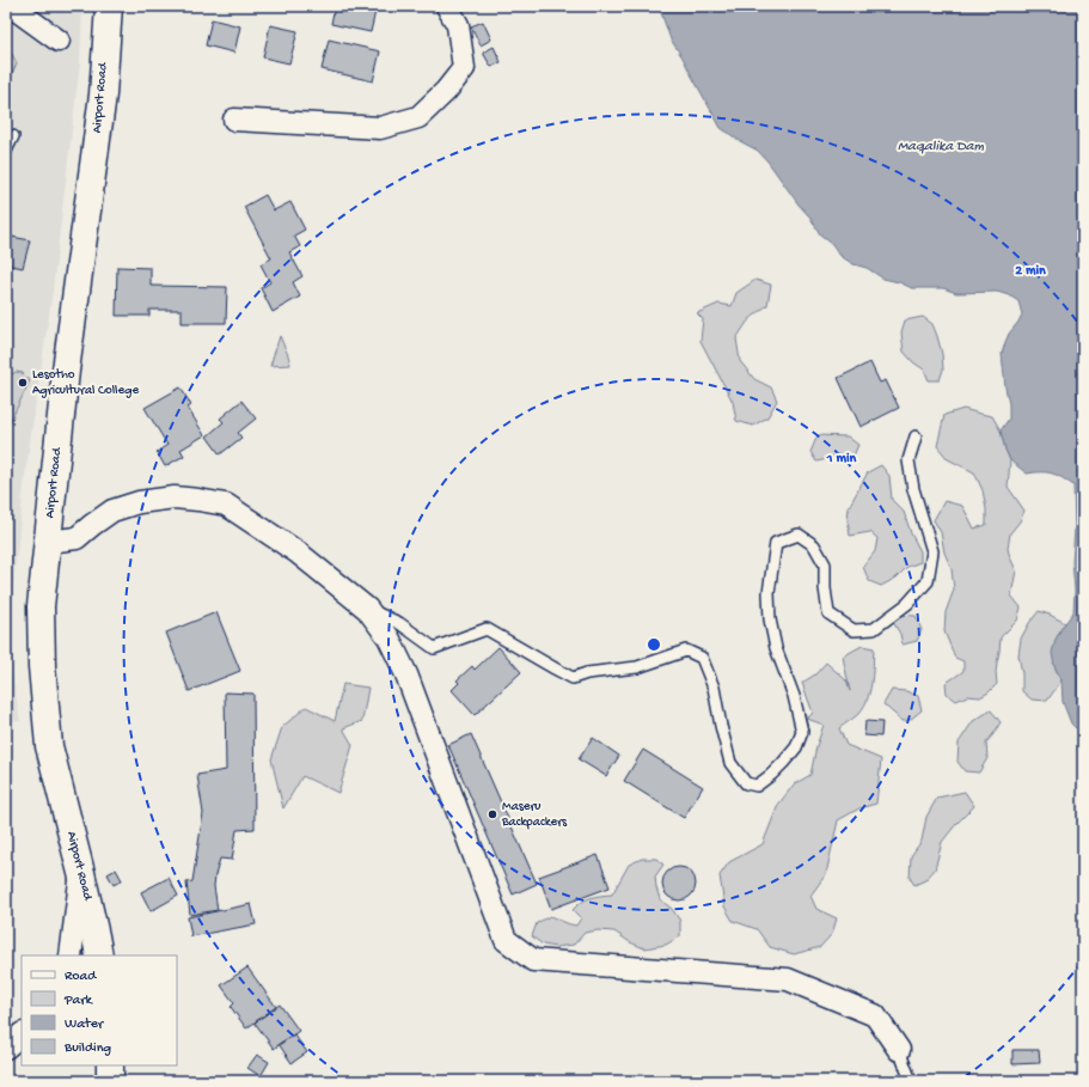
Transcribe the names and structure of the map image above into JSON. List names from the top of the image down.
{
  "streets": {
    "main road": ["Airport Road"]
  },
  "water": ["Maqalika Dam"],
  "places": ["Lesotho Agricultural College", "Maseru Backpackers"],
  "legend": [
    "Road",
    "Park",
    "Water",
    "Building"
  ],
  "rings": ["2 min", "1 min"]
}
